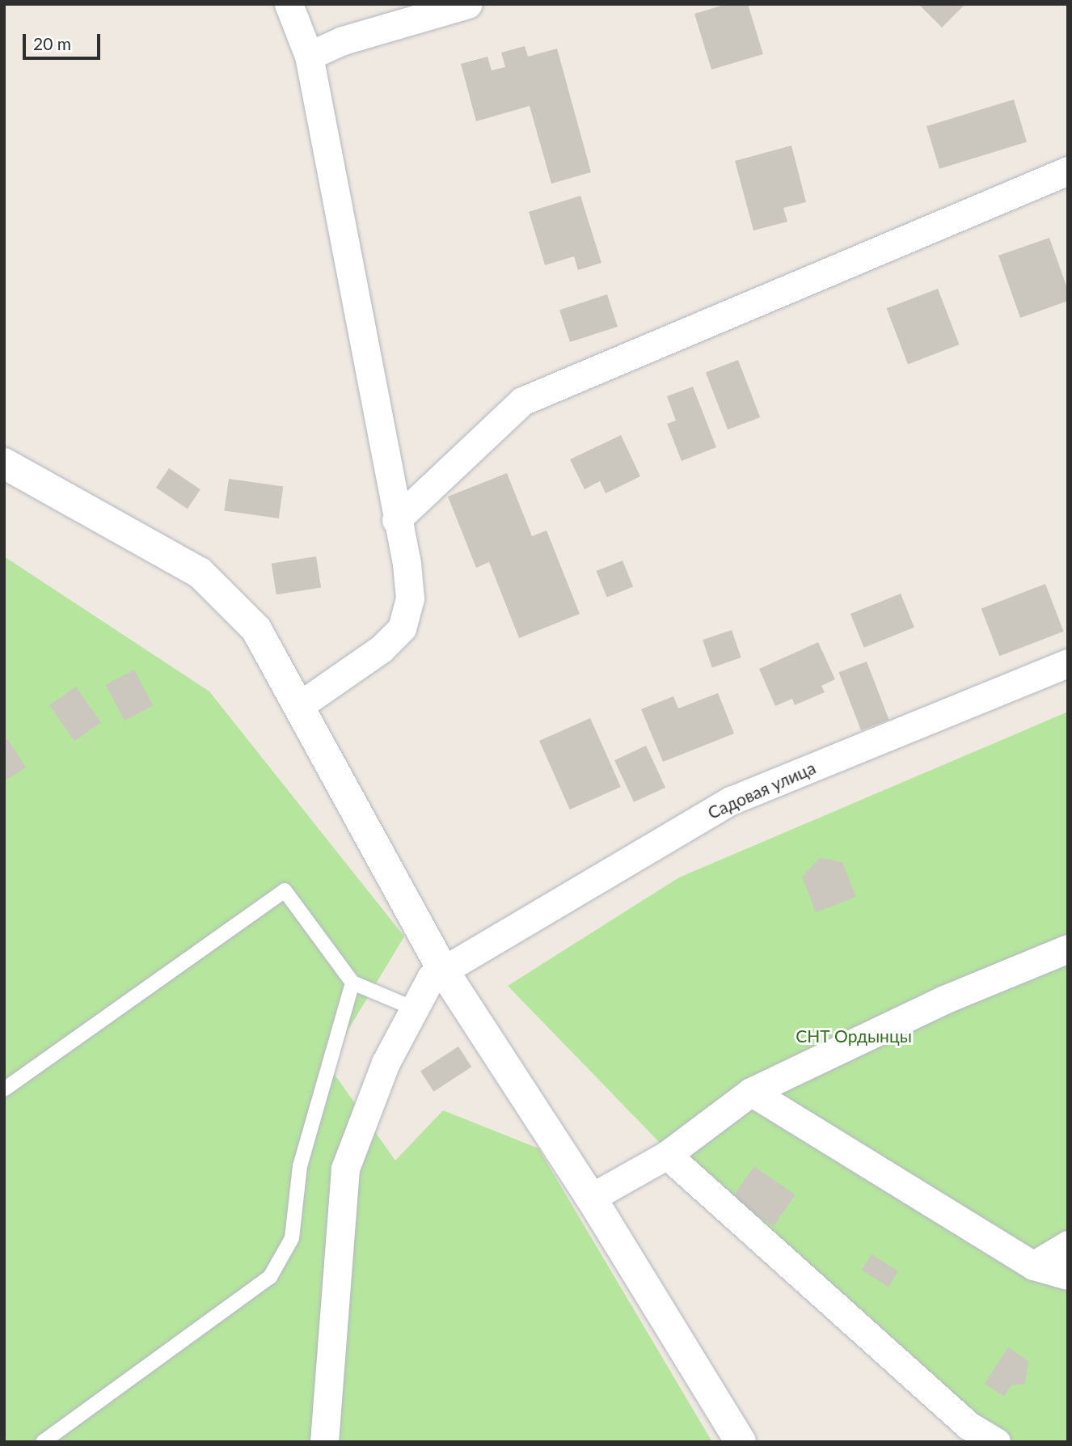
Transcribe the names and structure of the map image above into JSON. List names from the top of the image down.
{
  "streets": {
    "street": ["Садовая улица"]
  },
  "parks": ["СНТ Ордынцы"],
  "scale_bar": "20 m"
}
